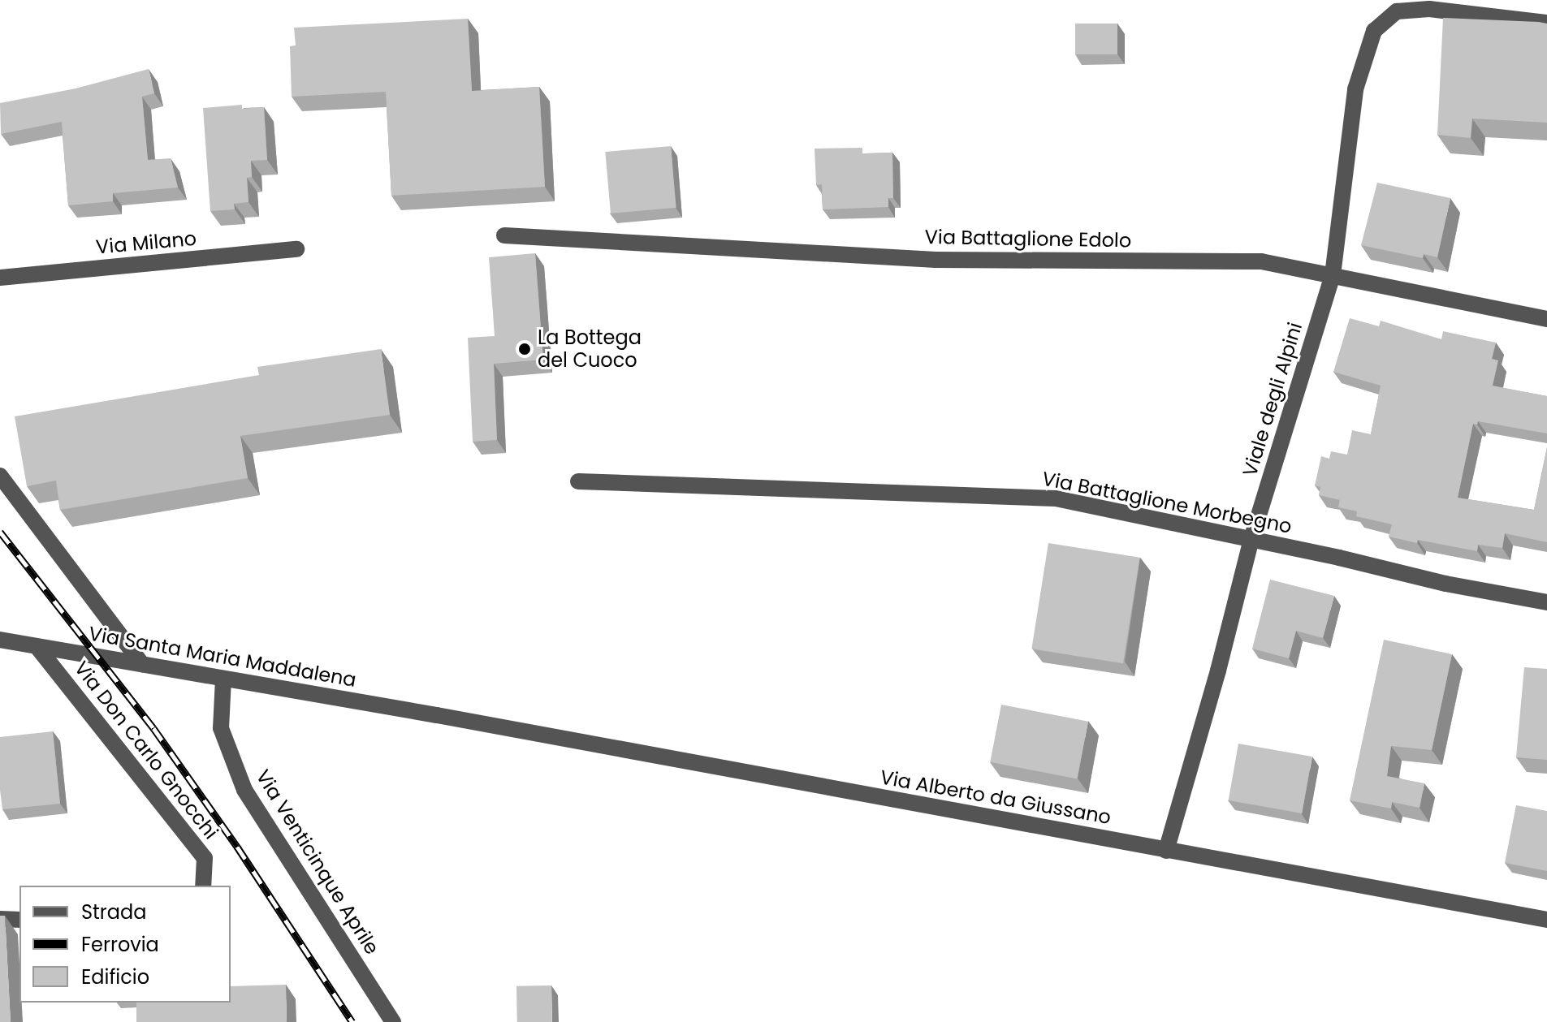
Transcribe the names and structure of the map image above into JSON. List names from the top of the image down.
{
  "streets": {
    "street": [
      "Via Battaglione Edolo",
      "Via Milano",
      "Viale degli Alpini",
      "Via Battaglione Morbegno",
      "Via Santa Maria Maddalena",
      "Via Don Carlo Gnocchi",
      "Via Alberto da Giussano",
      "Via Venticinque Aprile"
    ]
  },
  "crossings": [
    ["Via Battaglione Edolo", "Viale degli Alpini"],
    ["Viale degli Alpini", "Via Battaglione Morbegno"],
    ["Viale degli Alpini", "Via Alberto da Giussano"],
    ["Via Santa Maria Maddalena", "Via Don Carlo Gnocchi"],
    ["Via Santa Maria Maddalena", "Via Alberto da Giussano"],
    ["Via Santa Maria Maddalena", "Via Venticinque Aprile"]
  ],
  "places": ["La Bottega del Cuoco"],
  "legend": ["Strada", "Ferrovia", "Edificio"]
}
